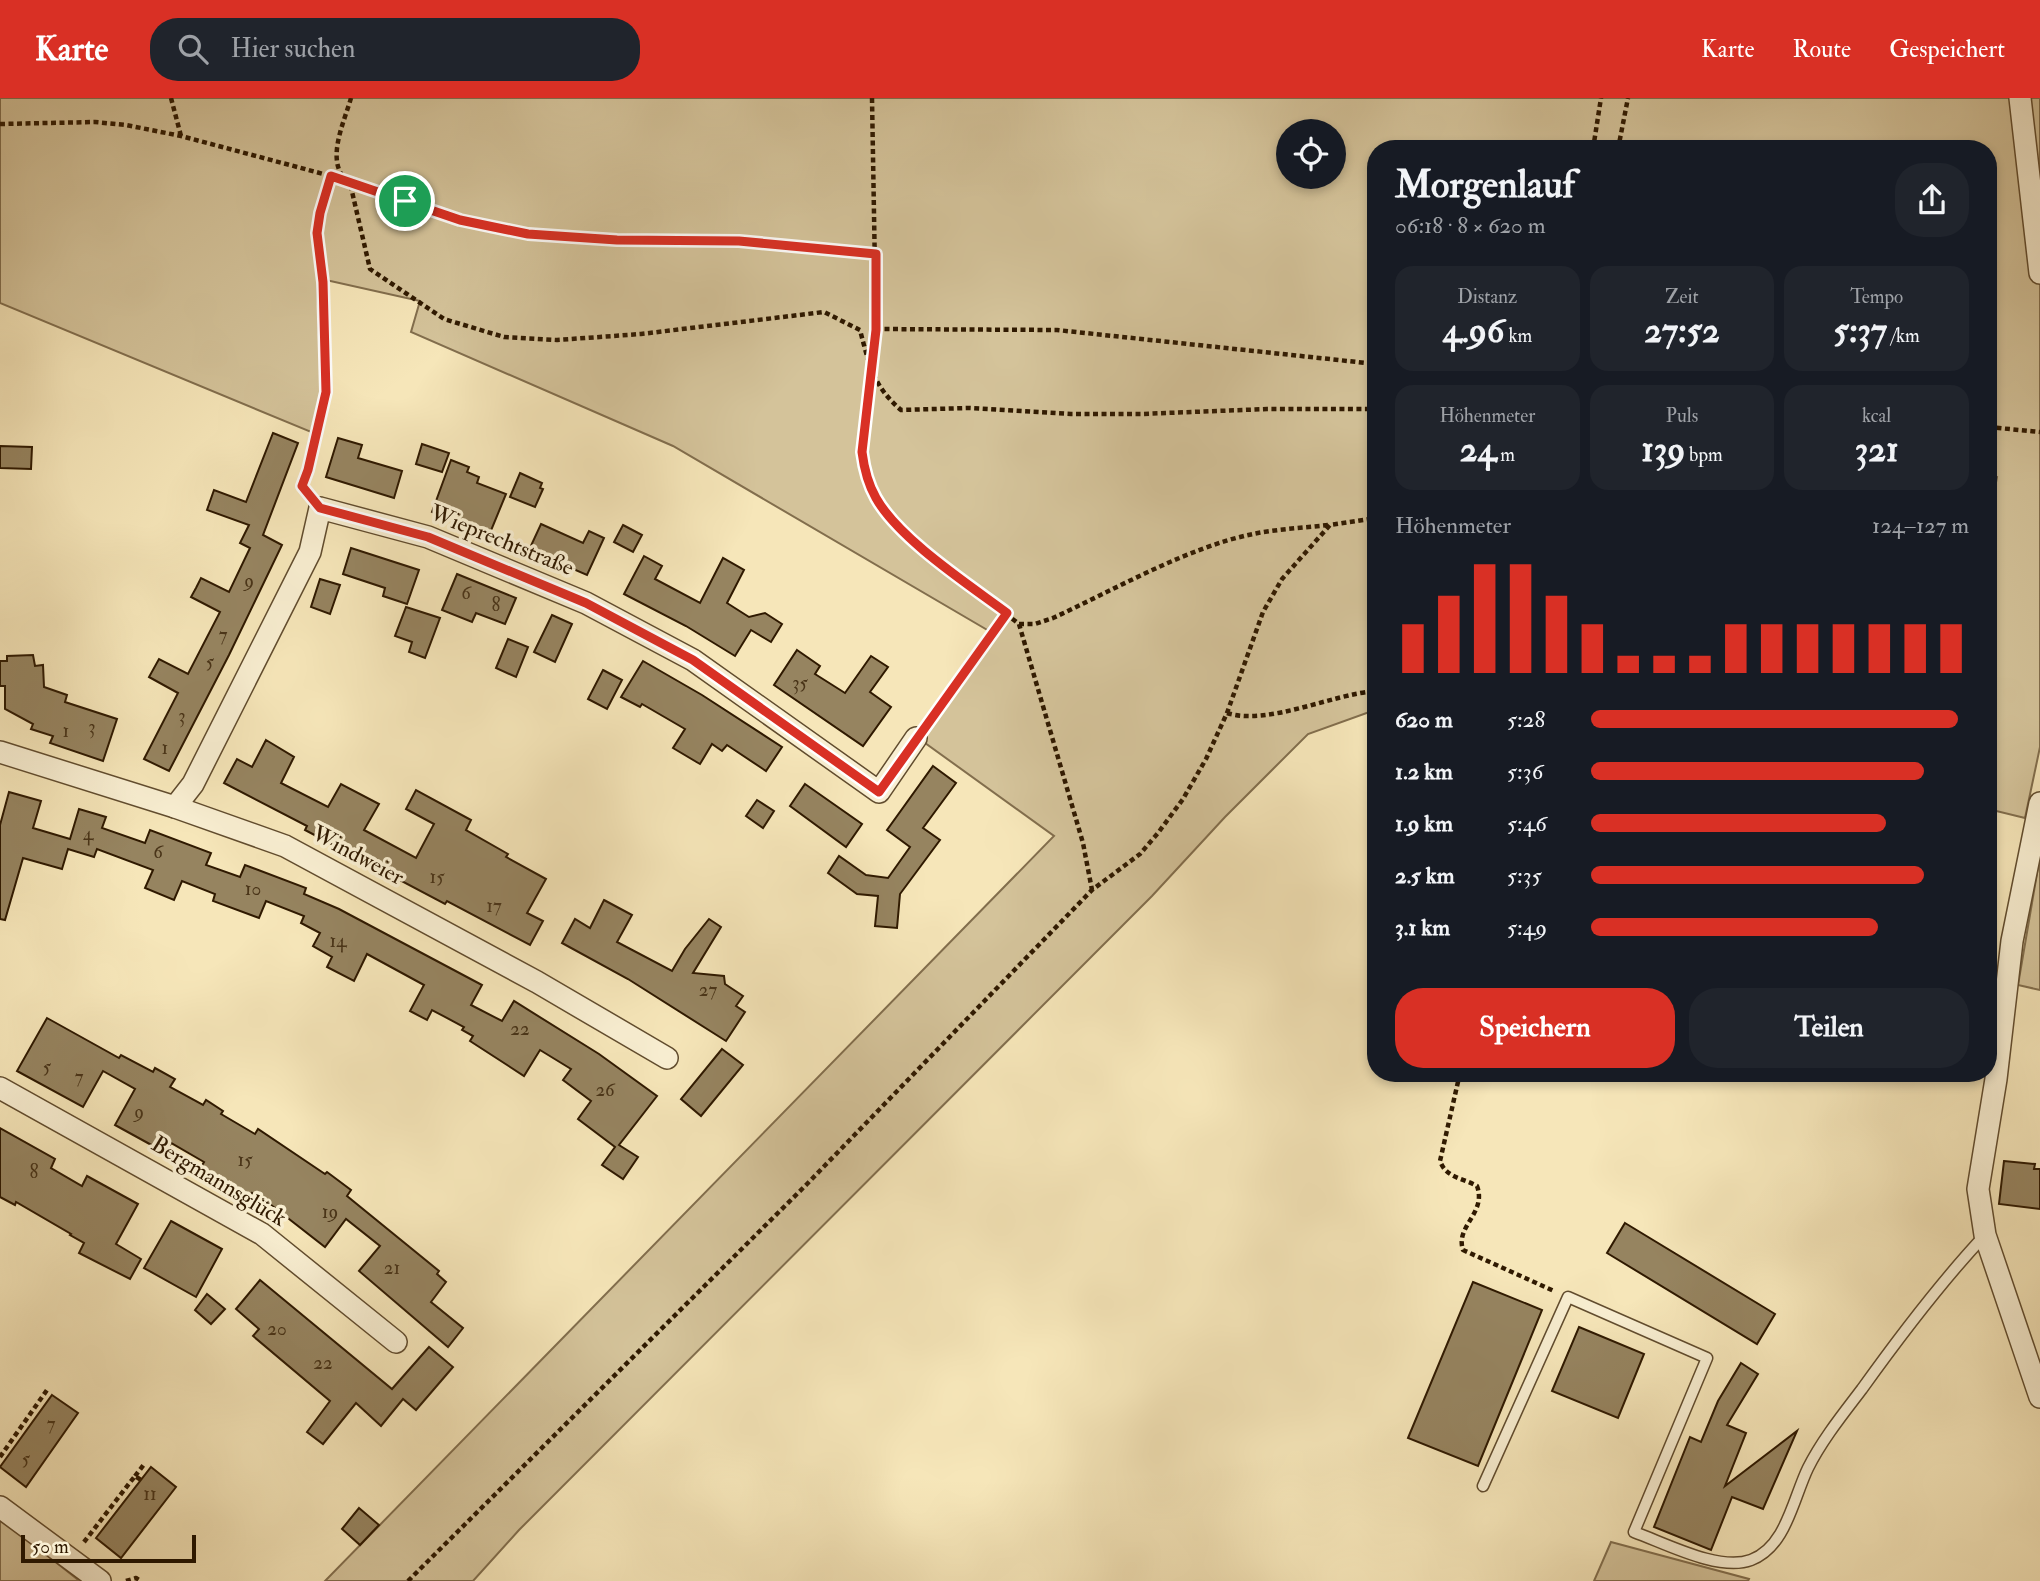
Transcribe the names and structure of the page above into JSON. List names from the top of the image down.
{
  "streets": {
    "street": ["Wieprechtstraße", "Windweier", "Bergmannsglück"]
  },
  "house_numbers": [
    "9",
    "6",
    "8",
    "7",
    "5",
    "35",
    "3",
    "3",
    "1",
    "1",
    "4",
    "6",
    "15",
    "10",
    "17",
    "14",
    "27",
    "22",
    "5",
    "7",
    "26",
    "9",
    "15",
    "8",
    "19",
    "21",
    "20",
    "22",
    "7",
    "5",
    "11"
  ],
  "scale_bar": "50 m",
  "page": {
    "header": "Karte",
    "search": "Hier suchen",
    "nav": ["Karte", "Route", "Gespeichert"],
    "heading": ["Morgenlauf", "06:18 · 8 × 620 m"],
    "stats": [
      ["Distanz", "4.96 km"],
      ["Zeit", "27:52"],
      ["Tempo", "5:37 /km"],
      ["Höhenmeter", "24 m"],
      ["Puls", "139 bpm"],
      ["kcal", "321"]
    ],
    "chart": ["Höhenmeter", "124–127 m"],
    "list": [
      {
        "name": "620 m",
        "note": "5:28"
      },
      {
        "name": "1.2 km",
        "note": "5:36"
      },
      {
        "name": "1.9 km",
        "note": "5:46"
      },
      {
        "name": "2.5 km",
        "note": "5:35"
      },
      {
        "name": "3.1 km",
        "note": "5:49"
      }
    ],
    "buttons": ["Speichern", "Teilen"],
    "scale": "50 m"
  }
}
